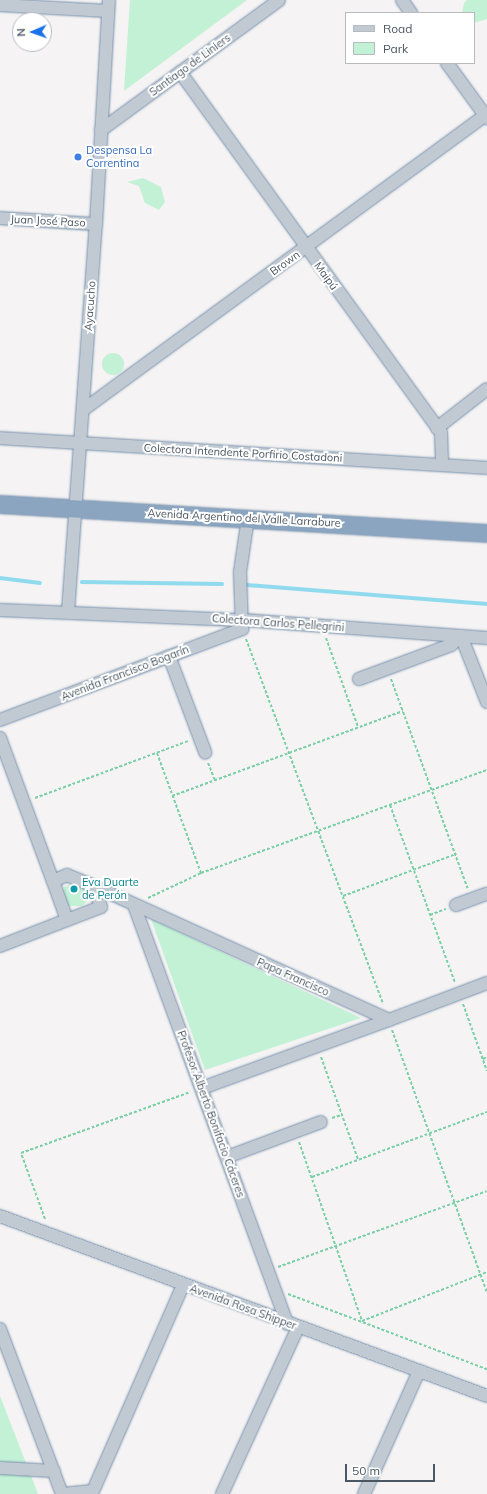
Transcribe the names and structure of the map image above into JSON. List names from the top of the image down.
{
  "streets": {
    "highway": ["Avenida Argentino del Valle Larrabure"],
    "street": [
      "Santiago de Liniers",
      "Juan José Paso",
      "Brown",
      "Maipú",
      "Ayacucho",
      "Colectora Intendente Porfirio Costadoni",
      "Colectora Carlos Pellegrini",
      "Avenida Francisco Bogarín",
      "Papa Francisco",
      "Profesor Alberto Bonifacio Cáceres",
      "Avenida Rosa Shipper"
    ]
  },
  "crossings": [
    ["Santiago de Liniers", "Maipú"],
    ["Santiago de Liniers", "Ayacucho"],
    ["Juan José Paso", "Ayacucho"],
    ["Brown", "Maipú"],
    ["Brown", "Ayacucho"],
    ["Maipú", "Colectora Intendente Porfirio Costadoni"],
    ["Ayacucho", "Colectora Intendente Porfirio Costadoni"],
    ["Ayacucho", "Avenida Argentino del Valle Larrabure"],
    ["Ayacucho", "Colectora Carlos Pellegrini"],
    ["Colectora Carlos Pellegrini", "Avenida Francisco Bogarín"],
    ["Papa Francisco", "Profesor Alberto Bonifacio Cáceres"],
    ["Profesor Alberto Bonifacio Cáceres", "Avenida Rosa Shipper"]
  ],
  "places": ["Despensa La Correntina", "Eva Duarte de Perón"],
  "legend": ["Road", "Park"],
  "scale_bar": "50 m",
  "north": "left"
}
